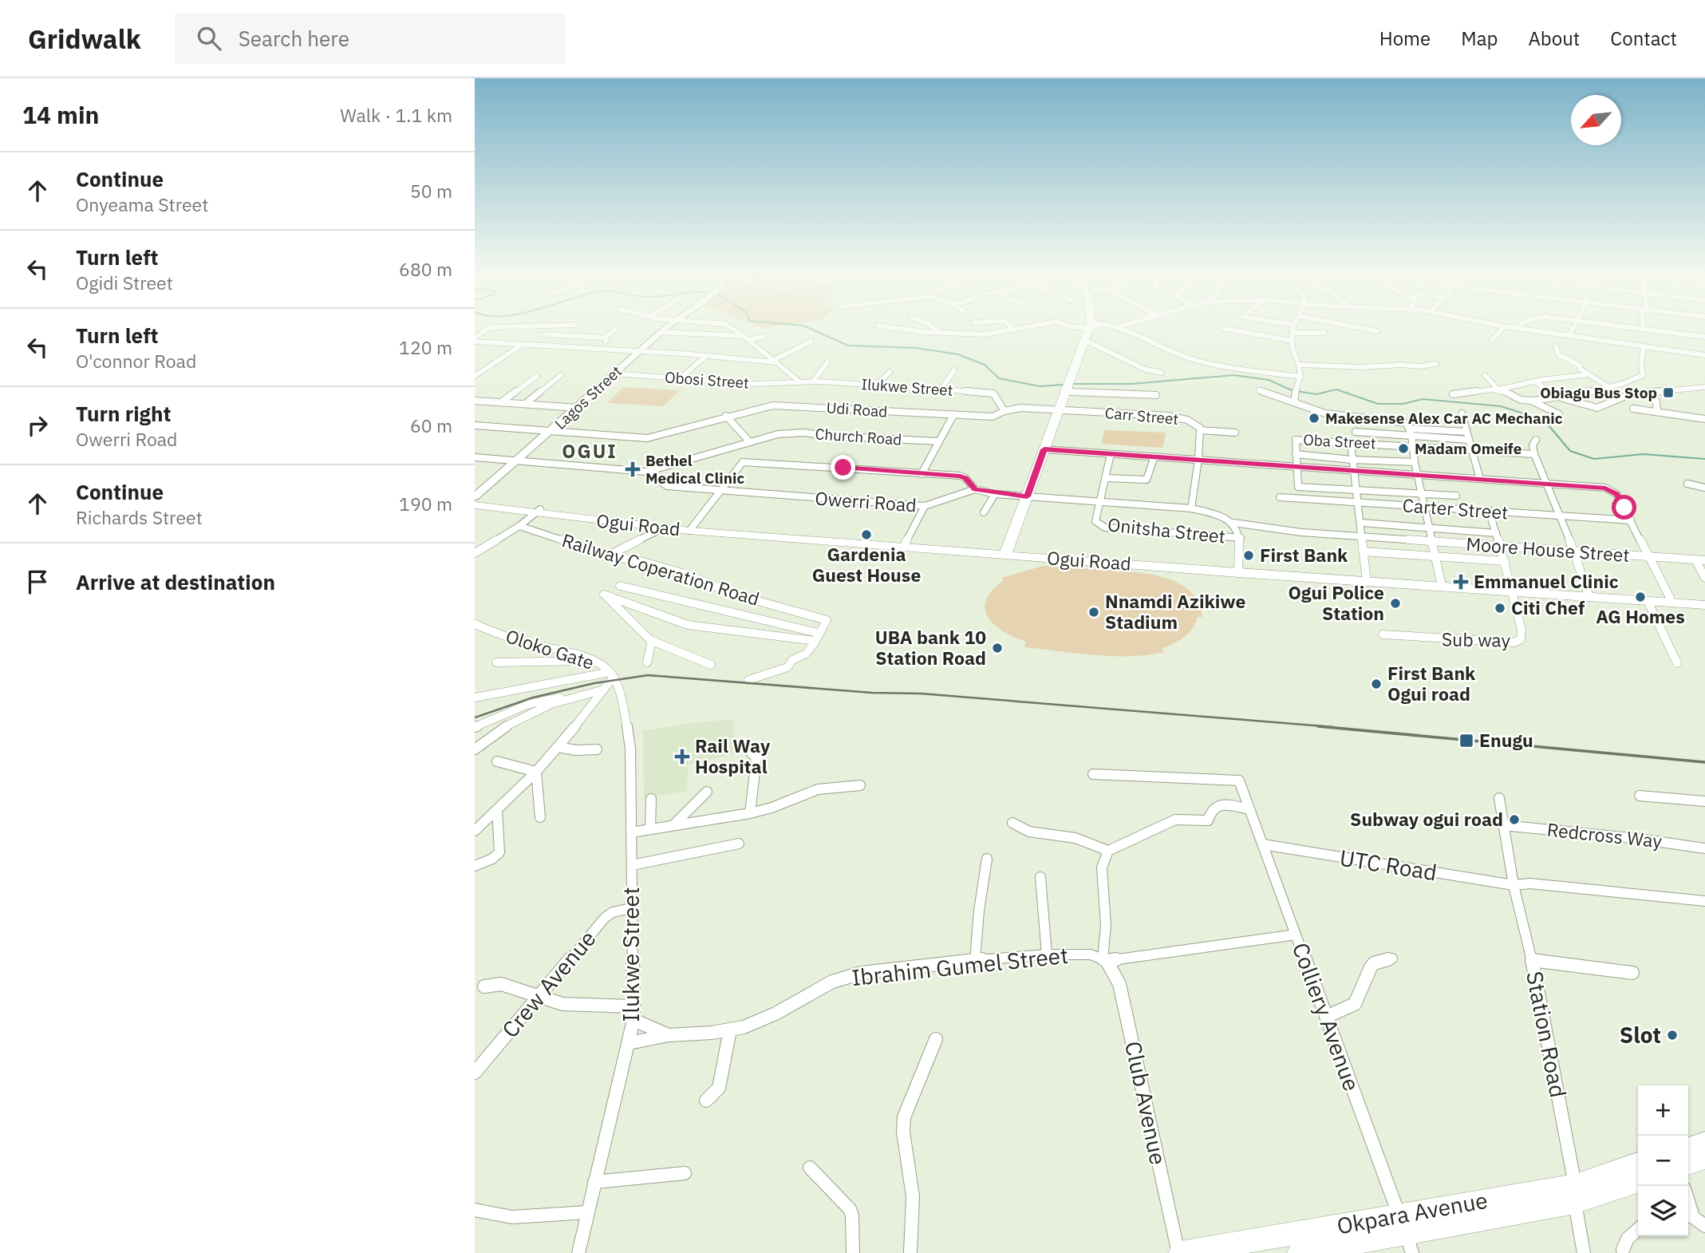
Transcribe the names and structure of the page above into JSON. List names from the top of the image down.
{
  "streets": {
    "main road": ["Ogui Road", "Okpara Avenue"],
    "street": [
      "Obosi Street",
      "Ilukwe Street",
      "Lagos Street",
      "Udi Road",
      "Carr Street",
      "Church Road",
      "Oba Street",
      "Owerri Road",
      "Carter Street",
      "Onitsha Street",
      "Moore House Street",
      "Railway Coperation Road",
      "Sub way",
      "Oloko Gate",
      "Redcross Way",
      "UTC Road",
      "Ibrahim Gumel Street",
      "Crew Avenue",
      "Colliery Avenue",
      "Station Road",
      "Club Avenue"
    ]
  },
  "crossings": [
    ["Obosi Street", "Ilukwe Street"],
    ["Obosi Street", "Lagos Street"],
    ["Ilukwe Street", "Udi Road"],
    ["Ilukwe Street", "Oloko Gate"],
    ["Ilukwe Street", "Ibrahim Gumel Street"],
    ["Ilukwe Street", "Crew Avenue"],
    ["Lagos Street", "Udi Road"],
    ["Lagos Street", "Owerri Road"],
    ["Udi Road", "Carr Street"],
    ["Carr Street", "Owerri Road"],
    ["Church Road", "Owerri Road"],
    ["Oba Street", "Carter Street"],
    ["Owerri Road", "Onitsha Street"],
    ["Owerri Road", "Moore House Street"],
    ["Ogui Road", "Sub way"],
    ["Redcross Way", "Station Road"],
    ["UTC Road", "Colliery Avenue"],
    ["UTC Road", "Station Road"],
    ["Ibrahim Gumel Street", "Colliery Avenue"],
    ["Ibrahim Gumel Street", "Club Avenue"],
    ["Colliery Avenue", "Okpara Avenue"],
    ["Station Road", "Okpara Avenue"],
    ["Club Avenue", "Okpara Avenue"]
  ],
  "districts": ["OGUI"],
  "places": {
    "transit": ["Obiagu Bus Stop", "Enugu"],
    "other": [
      "Makesense Alex Car AC Mechanic",
      "Madam Omeife",
      "Gardenia Guest House",
      "First Bank",
      "AG Homes",
      "Ogui Police Station",
      "Citi Chef",
      "Nnamdi Azikiwe Stadium",
      "UBA bank 10 Station Road",
      "First Bank Ogui road",
      "Subway ogui road",
      "Slot"
    ],
    "health": ["Bethel Medical Clinic", "Emmanuel Clinic", "Rail Way Hospital"]
  },
  "north": "bottom left",
  "page": {
    "header": "Gridwalk",
    "search": "Search here",
    "nav": [
      "Home",
      "Map",
      "About",
      "Contact"
    ],
    "heading": ["14 min", "Walk · 1.1 km"],
    "list": [
      ["Continue", "Onyeama Street", "50 m"],
      ["Turn left", "Ogidi Street", "680 m"],
      ["Turn left", "O'connor Road", "120 m"],
      ["Turn right", "Owerri Road", "60 m"],
      ["Continue", "Richards Street", "190 m"],
      "Arrive at destination"
    ],
    "map_buttons": ["+", "−"]
  }
}
